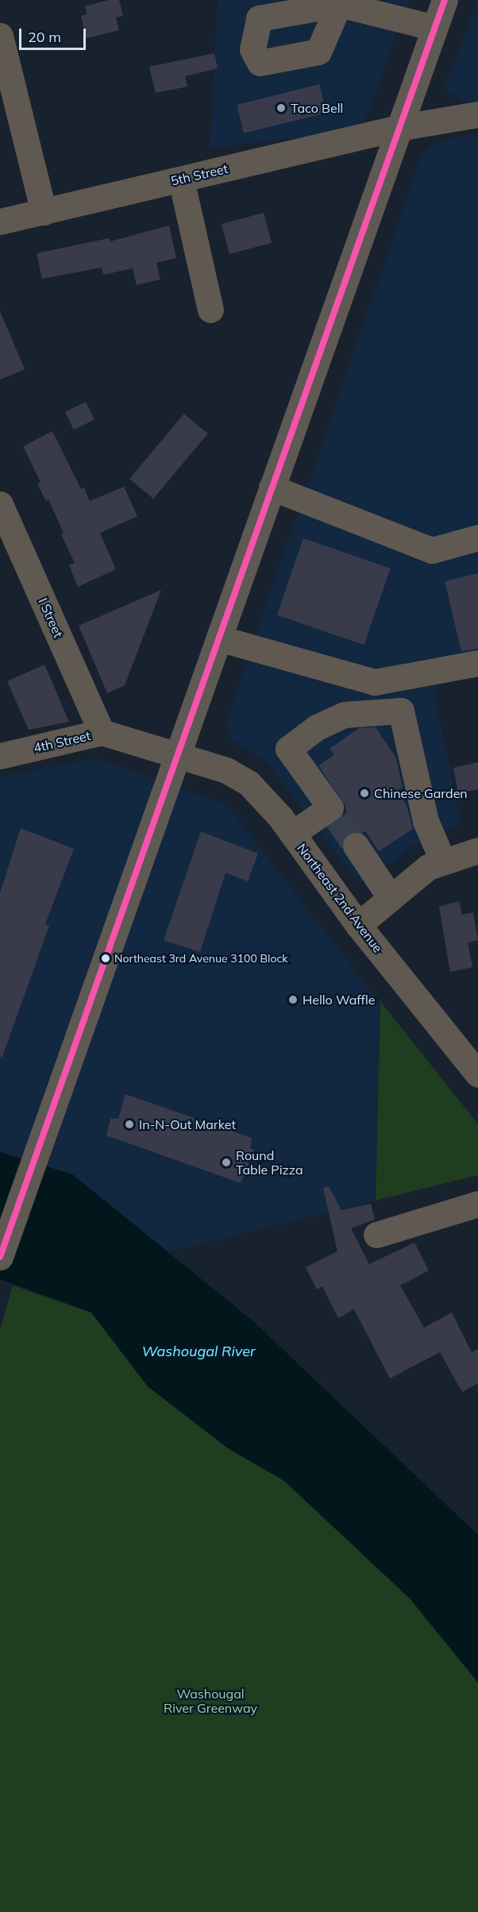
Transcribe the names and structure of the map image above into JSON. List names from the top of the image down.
{
  "streets": {
    "street": [
      "5th Street",
      "I Street",
      "4th Street",
      "Northeast 2nd Avenue"
    ]
  },
  "crossings": [
    ["I Street", "4th Street"],
    ["4th Street", "Northeast 2nd Avenue"]
  ],
  "water": ["Washougal River"],
  "parks": ["Washougal River Greenway"],
  "places": [
    "Taco Bell",
    "Chinese Garden",
    "Northeast 3rd Avenue 3100 Block",
    "Hello Waffle",
    "In-N-Out Market",
    "Round Table Pizza"
  ],
  "scale_bar": "20 m"
}
